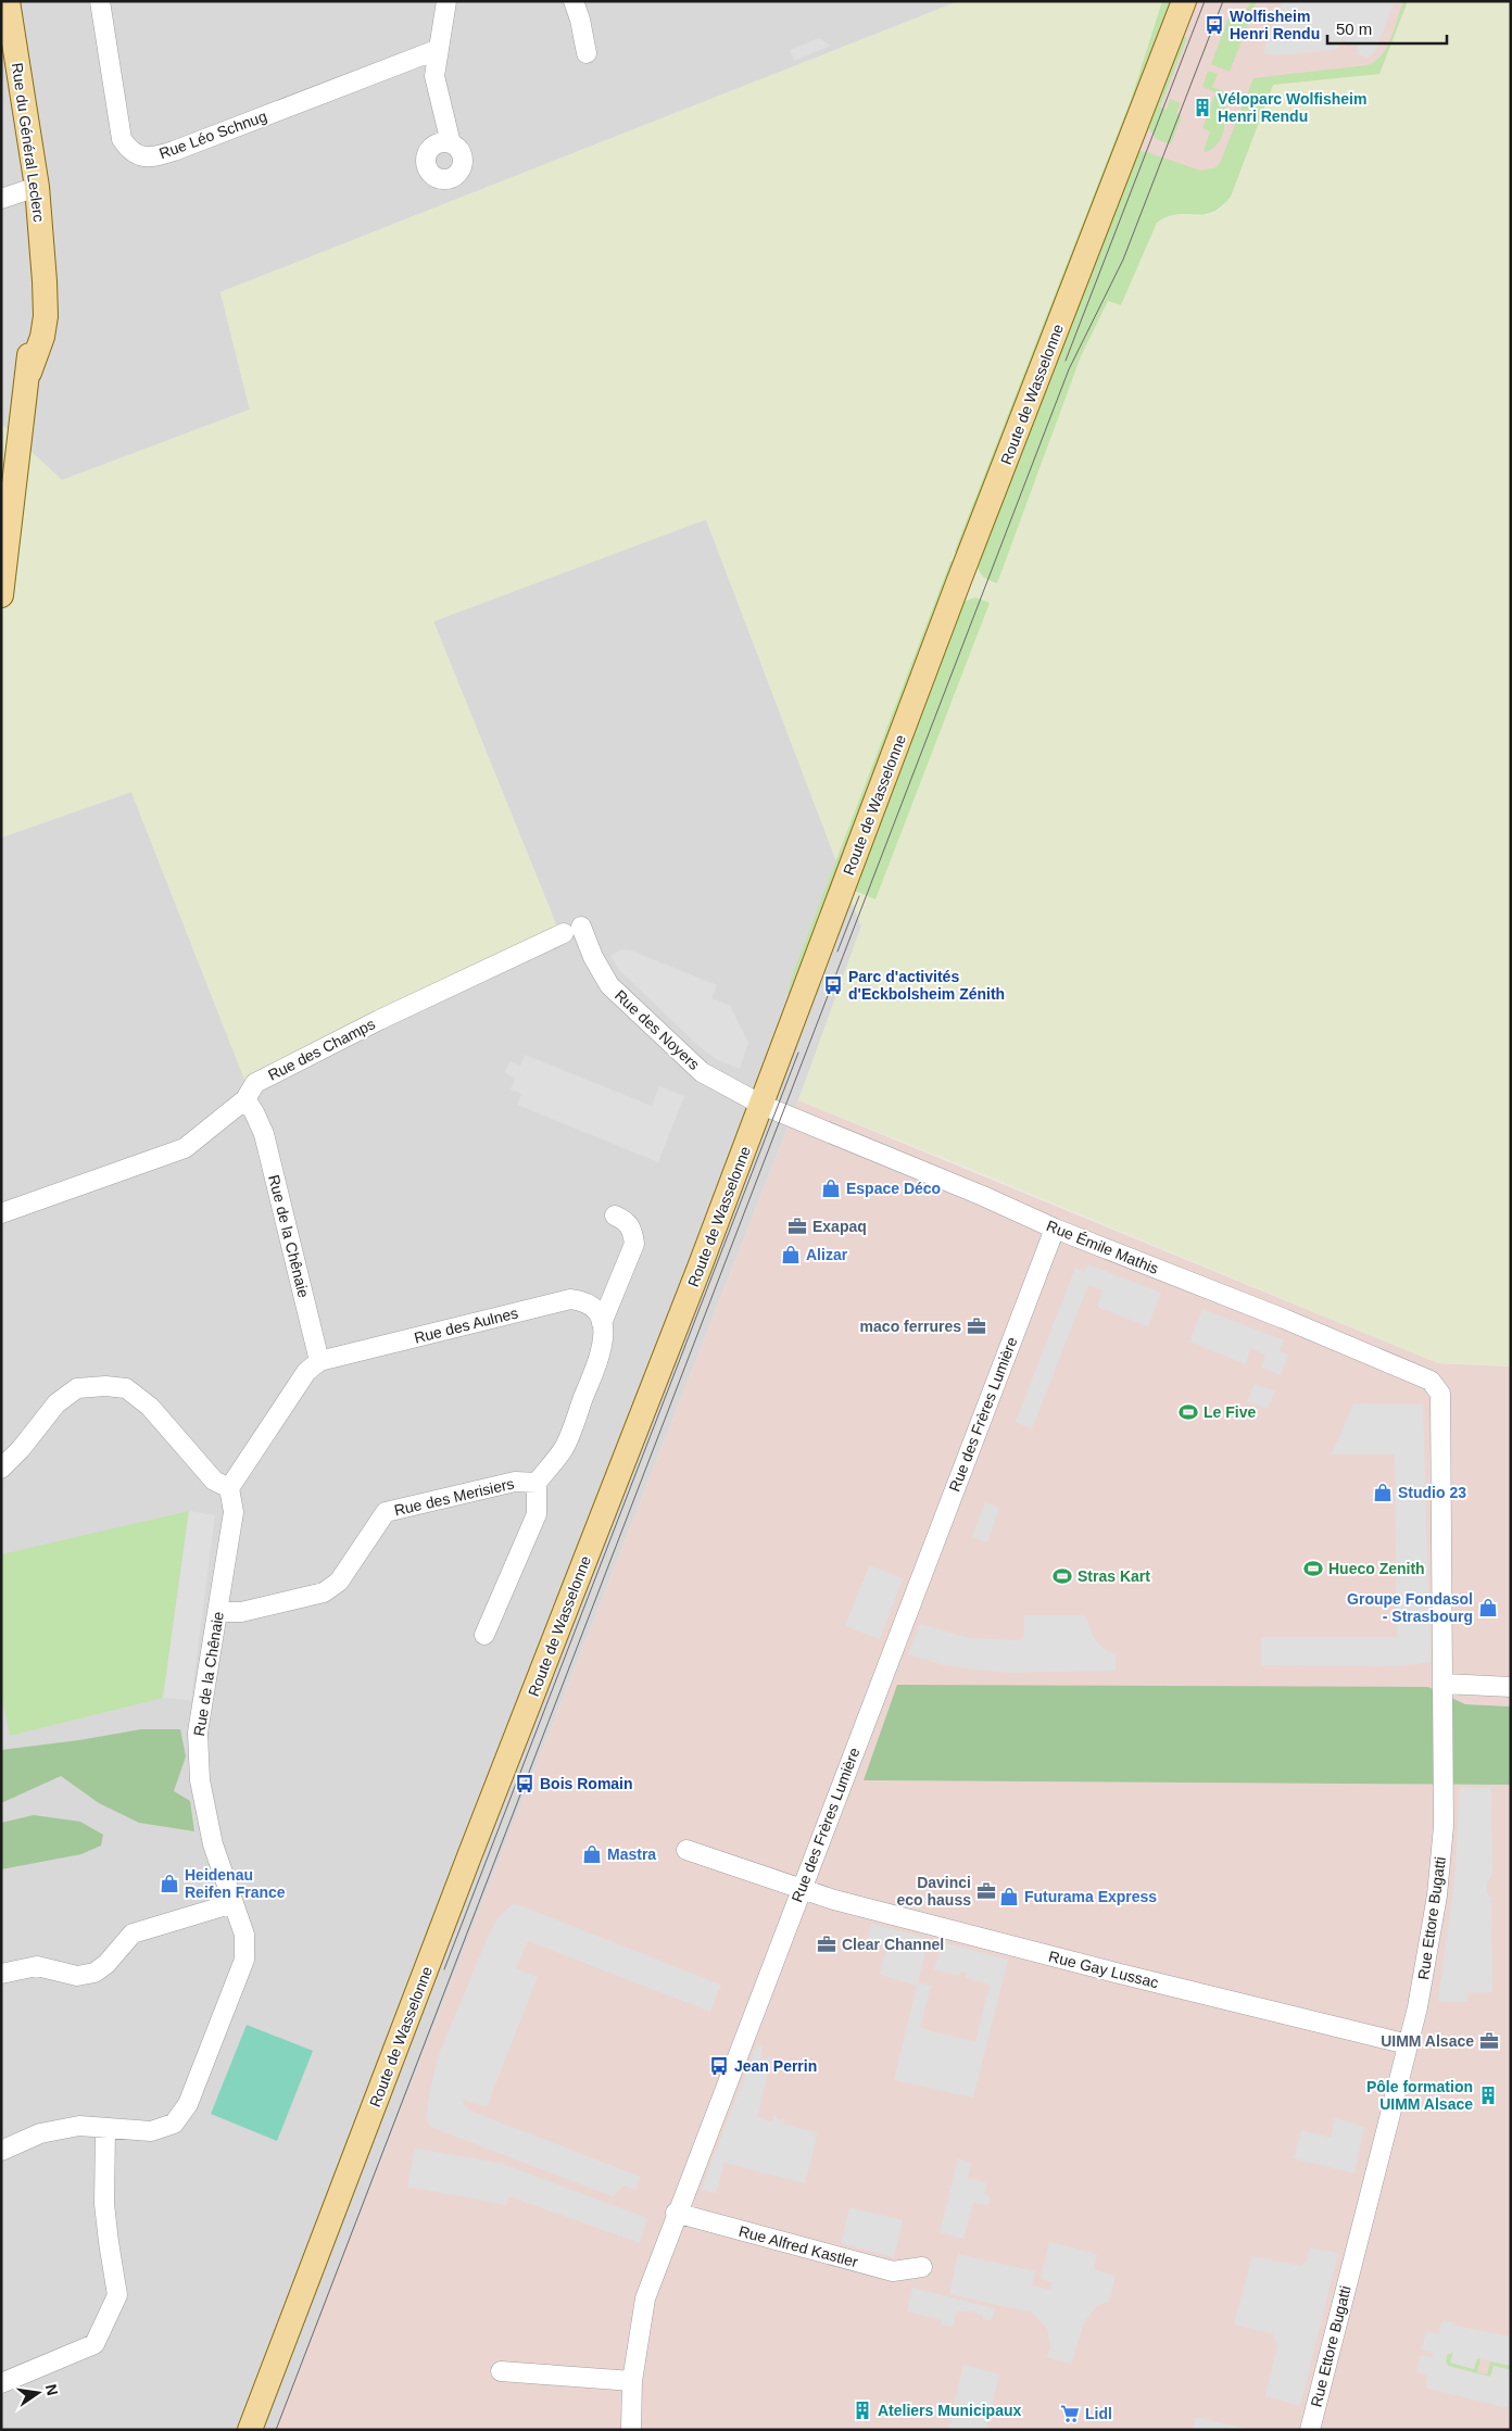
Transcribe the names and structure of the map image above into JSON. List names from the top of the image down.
{
  "streets": {
    "main road": ["Rue du Général Leclerc", "Route de Wasselonne"],
    "street": [
      "Rue Léo Schnug",
      "Rue des Noyers",
      "Rue des Champs",
      "Rue de la Chênaie",
      "Rue Émile Mathis",
      "Rue des Aulnes",
      "Rue des Frères Lumière",
      "Rue des Merisiers",
      "Rue Ettore Bugatti",
      "Rue Gay Lussac",
      "Rue Alfred Kastler"
    ]
  },
  "crossings": [
    ["Route de Wasselonne", "Rue des Noyers"],
    ["Route de Wasselonne", "Rue Émile Mathis"],
    ["Rue des Noyers", "Rue des Champs"],
    ["Rue des Noyers", "Rue Émile Mathis"],
    ["Rue des Champs", "Rue de la Chênaie"],
    ["Rue de la Chênaie", "Rue des Aulnes"],
    ["Rue de la Chênaie", "Rue des Merisiers"],
    ["Rue Émile Mathis", "Rue des Frères Lumière"],
    ["Rue Émile Mathis", "Rue Ettore Bugatti"],
    ["Rue des Frères Lumière", "Rue Gay Lussac"],
    ["Rue des Frères Lumière", "Rue Alfred Kastler"],
    ["Rue Ettore Bugatti", "Rue Gay Lussac"]
  ],
  "places": {
    "bus stop": [
      "Wolfisheim Henri Rendu",
      "Parc d'activités d'Eckbolsheim Zénith",
      "Bois Romain",
      "Jean Perrin"
    ],
    "building": ["Véloparc Wolfisheim Henri Rendu", "Pôle formation UIMM Alsace", "Ateliers Municipaux"],
    "shop": [
      "Espace Déco",
      "Alizar",
      "Studio 23",
      "Groupe Fondasol - Strasbourg",
      "Mastra",
      "Heidenau Reifen France",
      "Futurama Express"
    ],
    "office": [
      "Exapaq",
      "maco ferrures",
      "Davinci eco hauss",
      "Clear Channel",
      "UIMM Alsace"
    ],
    "sports": ["Le Five", "Hueco Zenith", "Stras Kart"],
    "supermarket": ["Lidl"]
  },
  "scale_bar": "50 m",
  "north": "right"
}
